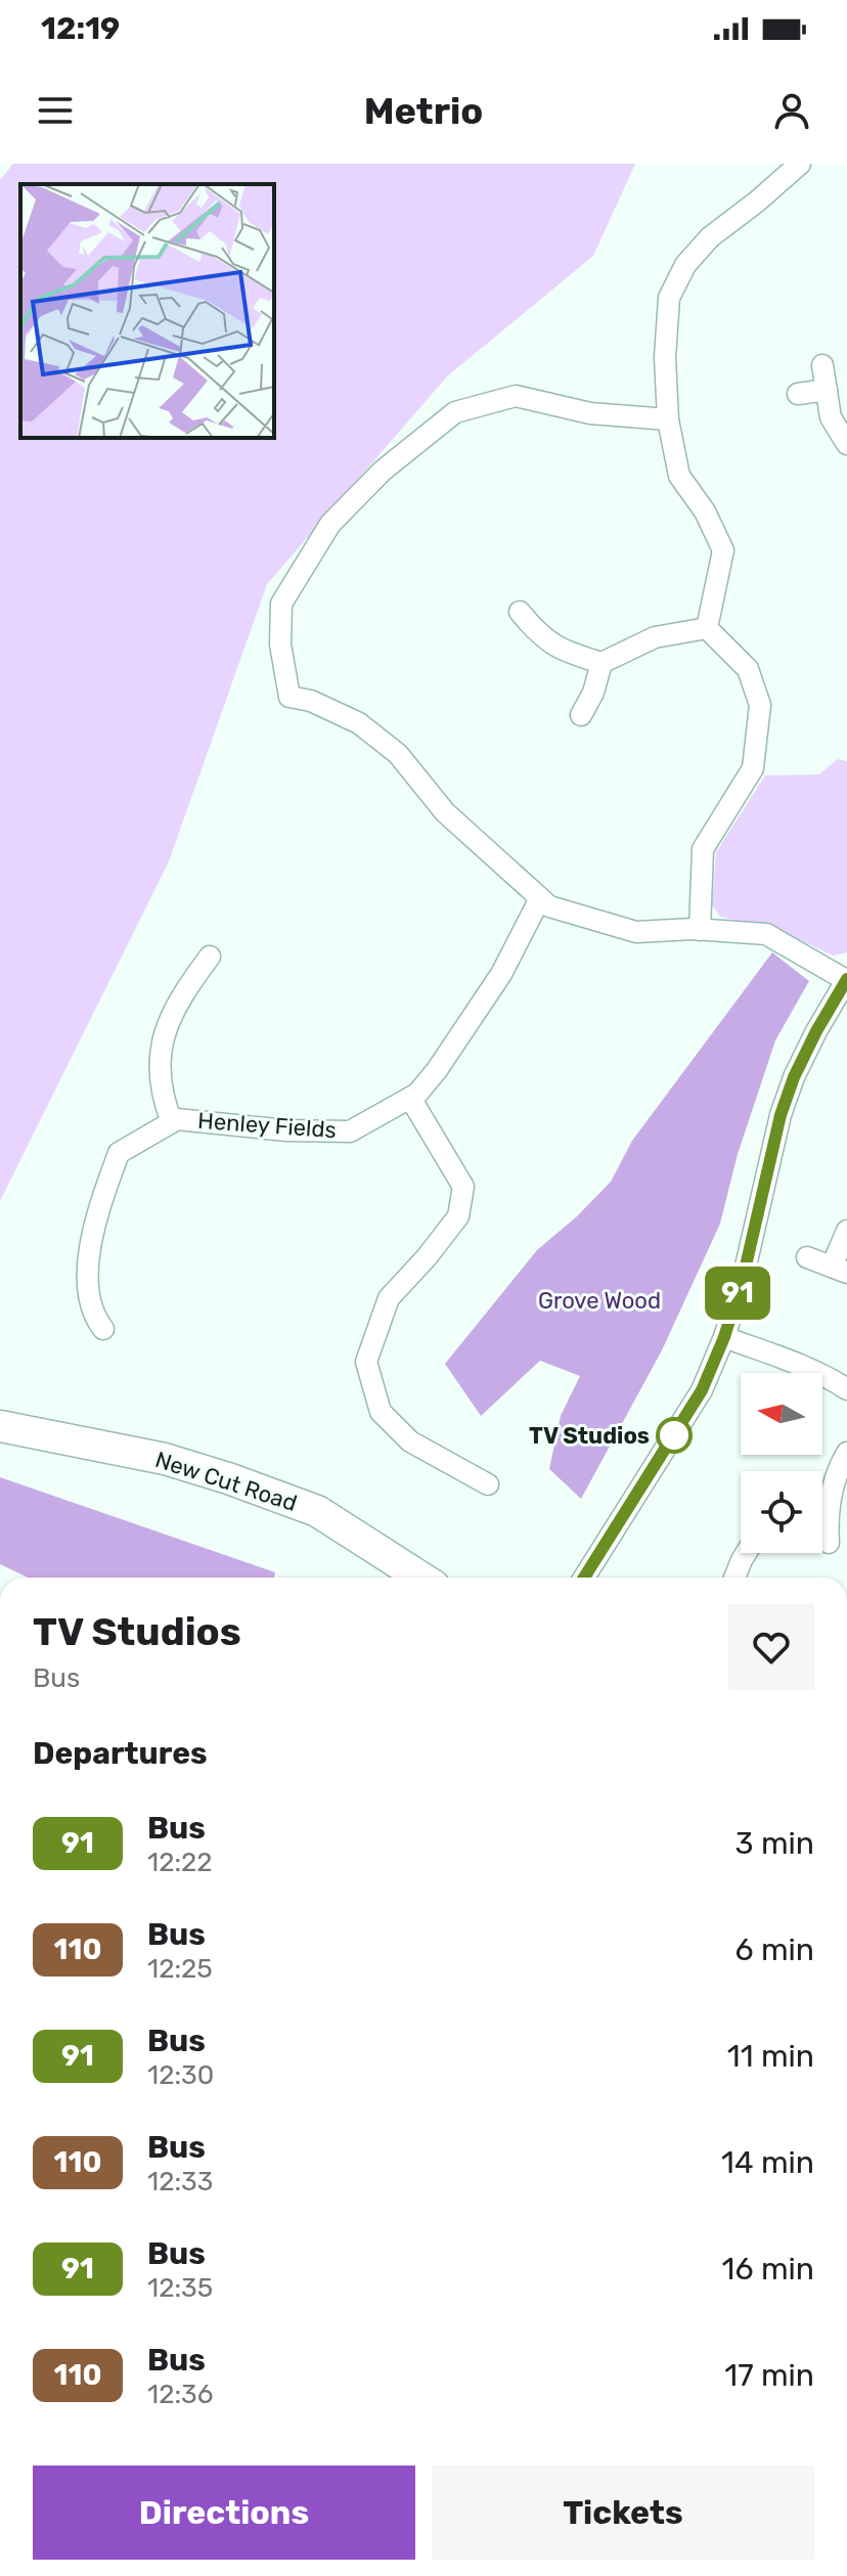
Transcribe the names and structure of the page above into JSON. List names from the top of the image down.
{
  "streets": {
    "street": ["Henley Fields", "New Cut Road"]
  },
  "parks": ["Grove Wood"],
  "places": ["TV Studios"],
  "lines": ["bus line 91"],
  "north": "left",
  "page": {
    "status": "12:19",
    "header": "Metrio",
    "on_map": "91",
    "heading": [
      ["TV Studios", "Bus"],
      "Departures"
    ],
    "list": [
      {
        "mark": "91",
        "name": "Bus",
        "note": "12:22",
        "value": "3 min"
      },
      {
        "mark": "110",
        "name": "Bus",
        "note": "12:25",
        "value": "6 min"
      },
      {
        "mark": "91",
        "name": "Bus",
        "note": "12:30",
        "value": "11 min"
      },
      {
        "mark": "110",
        "name": "Bus",
        "note": "12:33",
        "value": "14 min"
      },
      {
        "mark": "91",
        "name": "Bus",
        "note": "12:35",
        "value": "16 min"
      },
      {
        "mark": "110",
        "name": "Bus",
        "note": "12:36",
        "value": "17 min"
      }
    ],
    "buttons": ["Directions", "Tickets"]
  }
}
